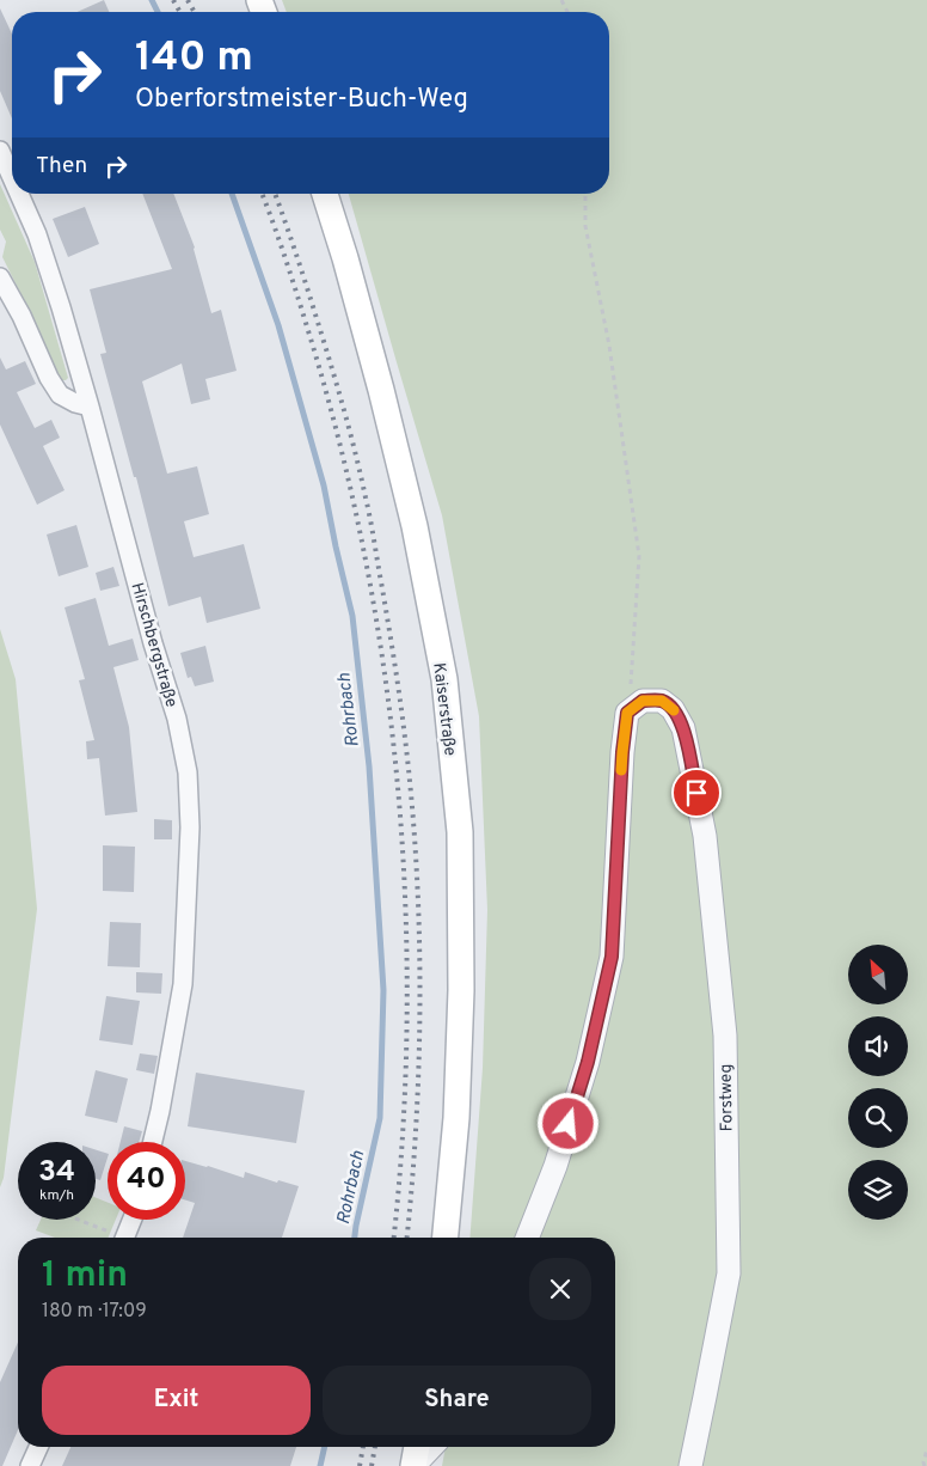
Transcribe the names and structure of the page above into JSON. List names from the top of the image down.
{
  "streets": {
    "main road": ["Kaiserstraße"],
    "street": ["Hirschbergstraße", "Forstweg"]
  },
  "water": ["Rohrbach"],
  "north": "top left",
  "page": {
    "turn": ["140 m", "Oberforstmeister-Buch-Weg"],
    "then": "Then",
    "speed": "34 km/h",
    "limit": "40",
    "heading": ["1 min", "180 m · 17:09"],
    "buttons": ["Exit", "Share"]
  }
}
